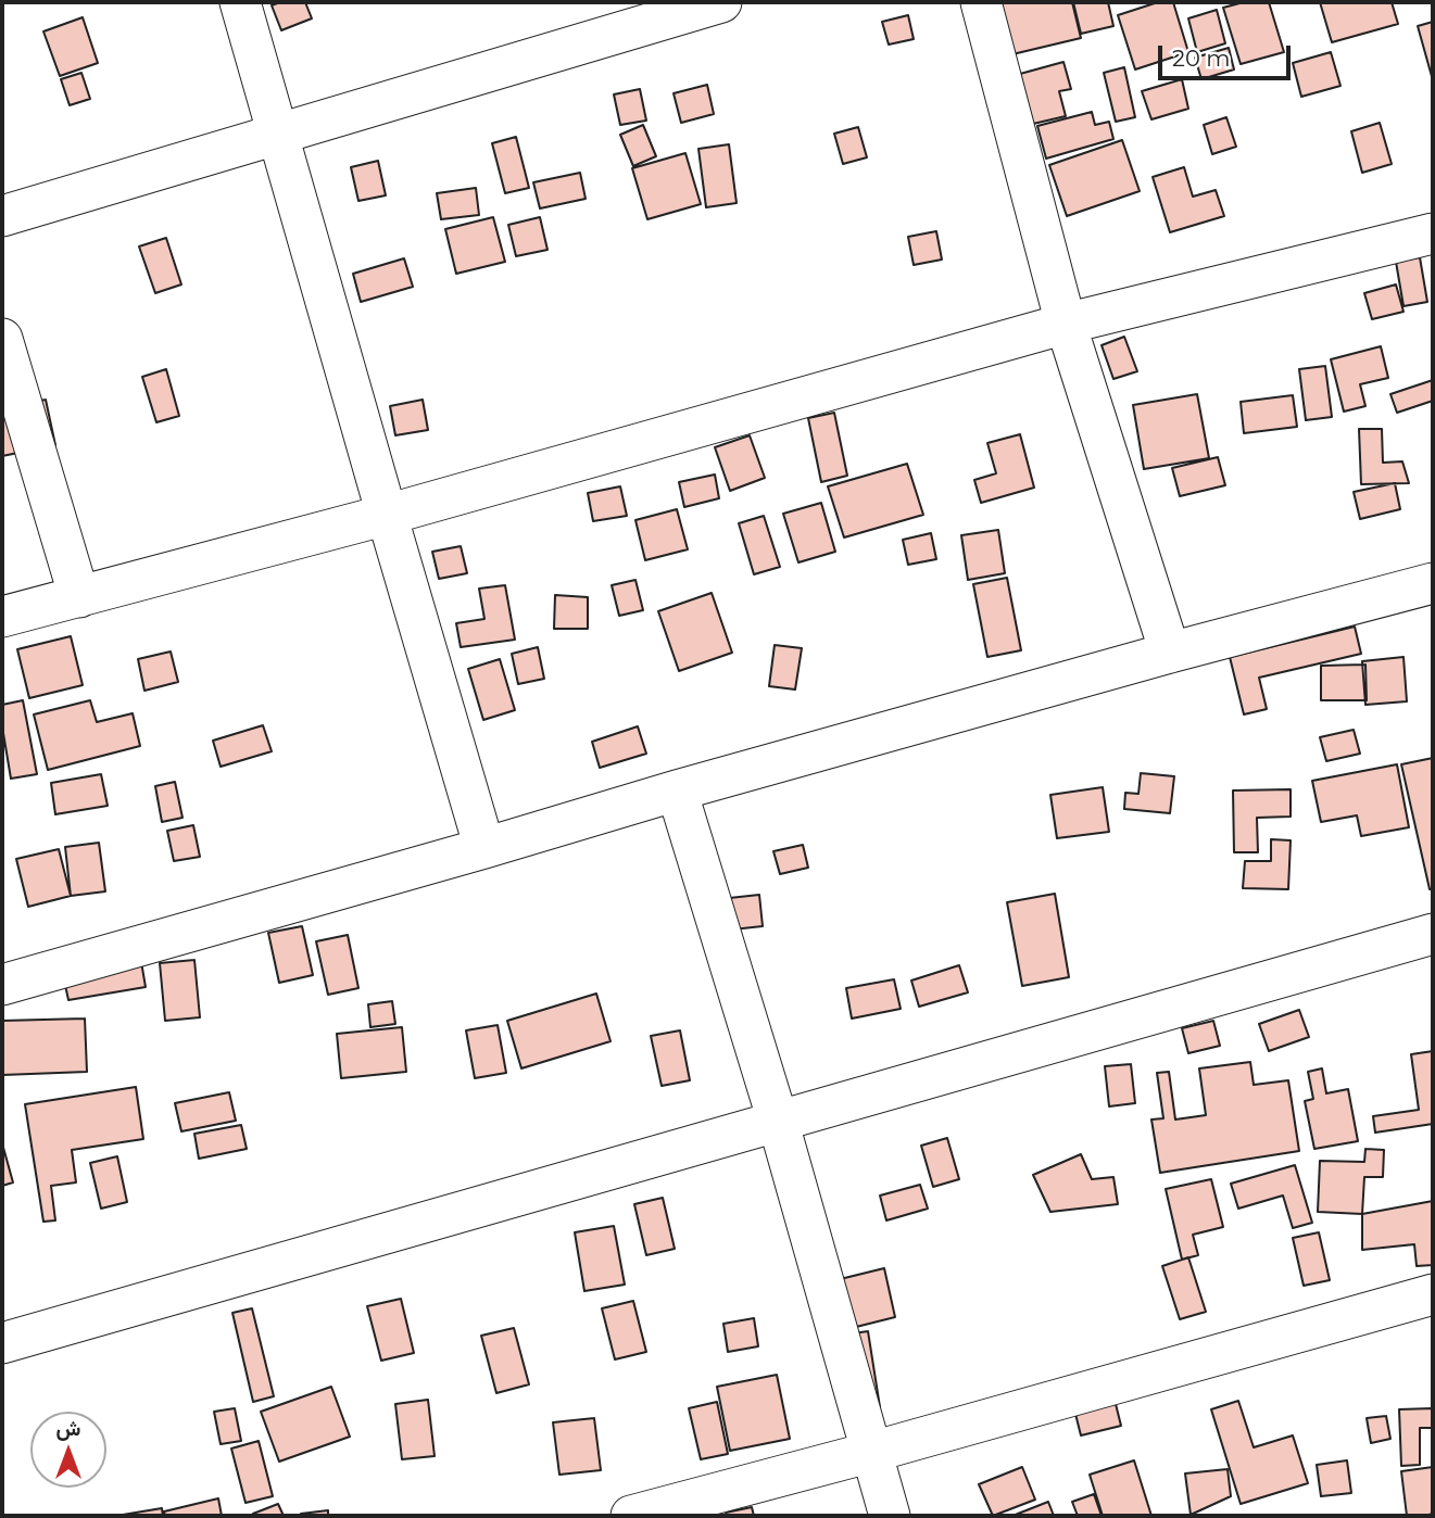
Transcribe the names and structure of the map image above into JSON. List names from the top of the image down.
{
  "scale_bar": "20 m",
  "north": "top"
}
